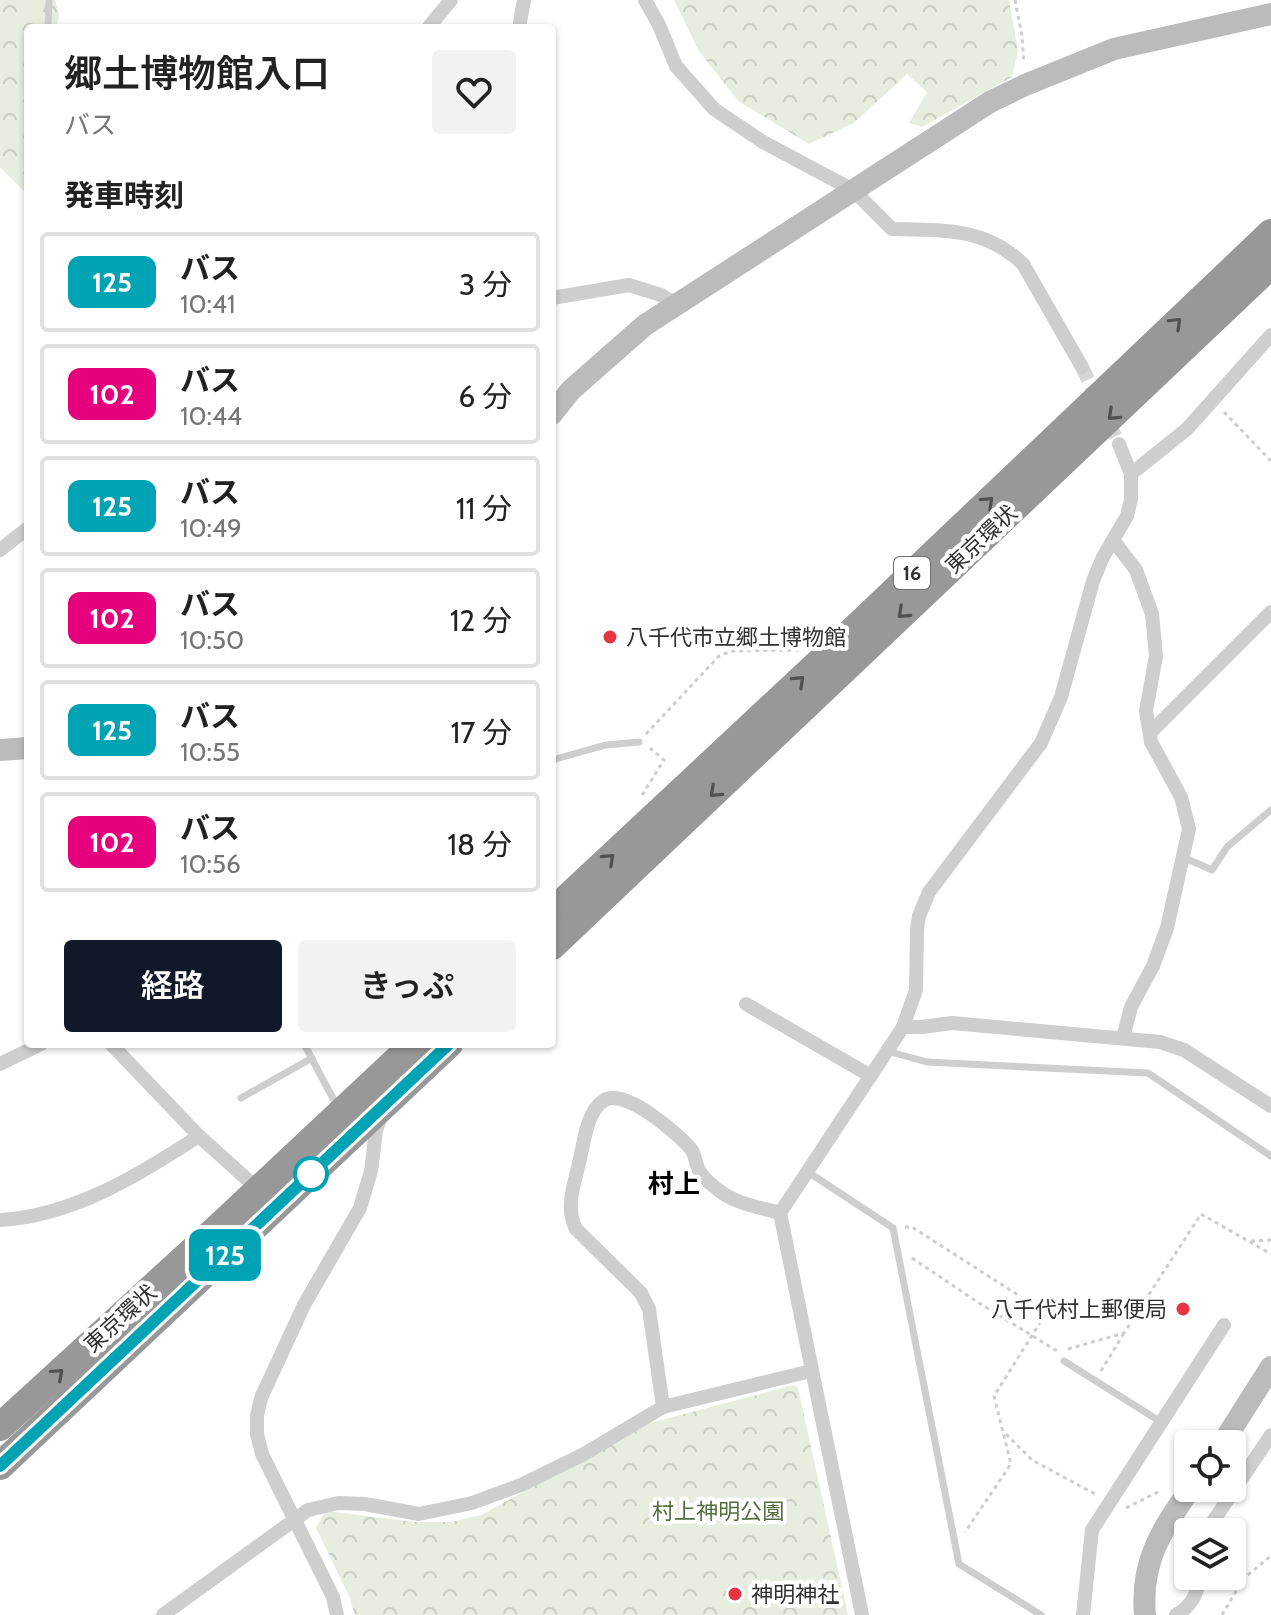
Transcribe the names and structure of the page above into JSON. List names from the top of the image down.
{
  "streets": {
    "highway": ["東京環状", "16"]
  },
  "districts": ["村上"],
  "parks": ["村上神明公園"],
  "places": ["八千代市立郷土博物館", "八千代村上郵便局", "神明神社"],
  "lines": ["bus line 125"],
  "page": {
    "on_map": "125",
    "heading": [
      ["郷土博物館入口", "バス"],
      "発車時刻"
    ],
    "list": [
      {
        "mark": "125",
        "name": "バス",
        "note": "10:41",
        "value": "3 分"
      },
      {
        "mark": "102",
        "name": "バス",
        "note": "10:44",
        "value": "6 分"
      },
      {
        "mark": "125",
        "name": "バス",
        "note": "10:49",
        "value": "11 分"
      },
      {
        "mark": "102",
        "name": "バス",
        "note": "10:50",
        "value": "12 分"
      },
      {
        "mark": "125",
        "name": "バス",
        "note": "10:55",
        "value": "17 分"
      },
      {
        "mark": "102",
        "name": "バス",
        "note": "10:56",
        "value": "18 分"
      }
    ],
    "buttons": ["経路", "きっぷ"]
  }
}
